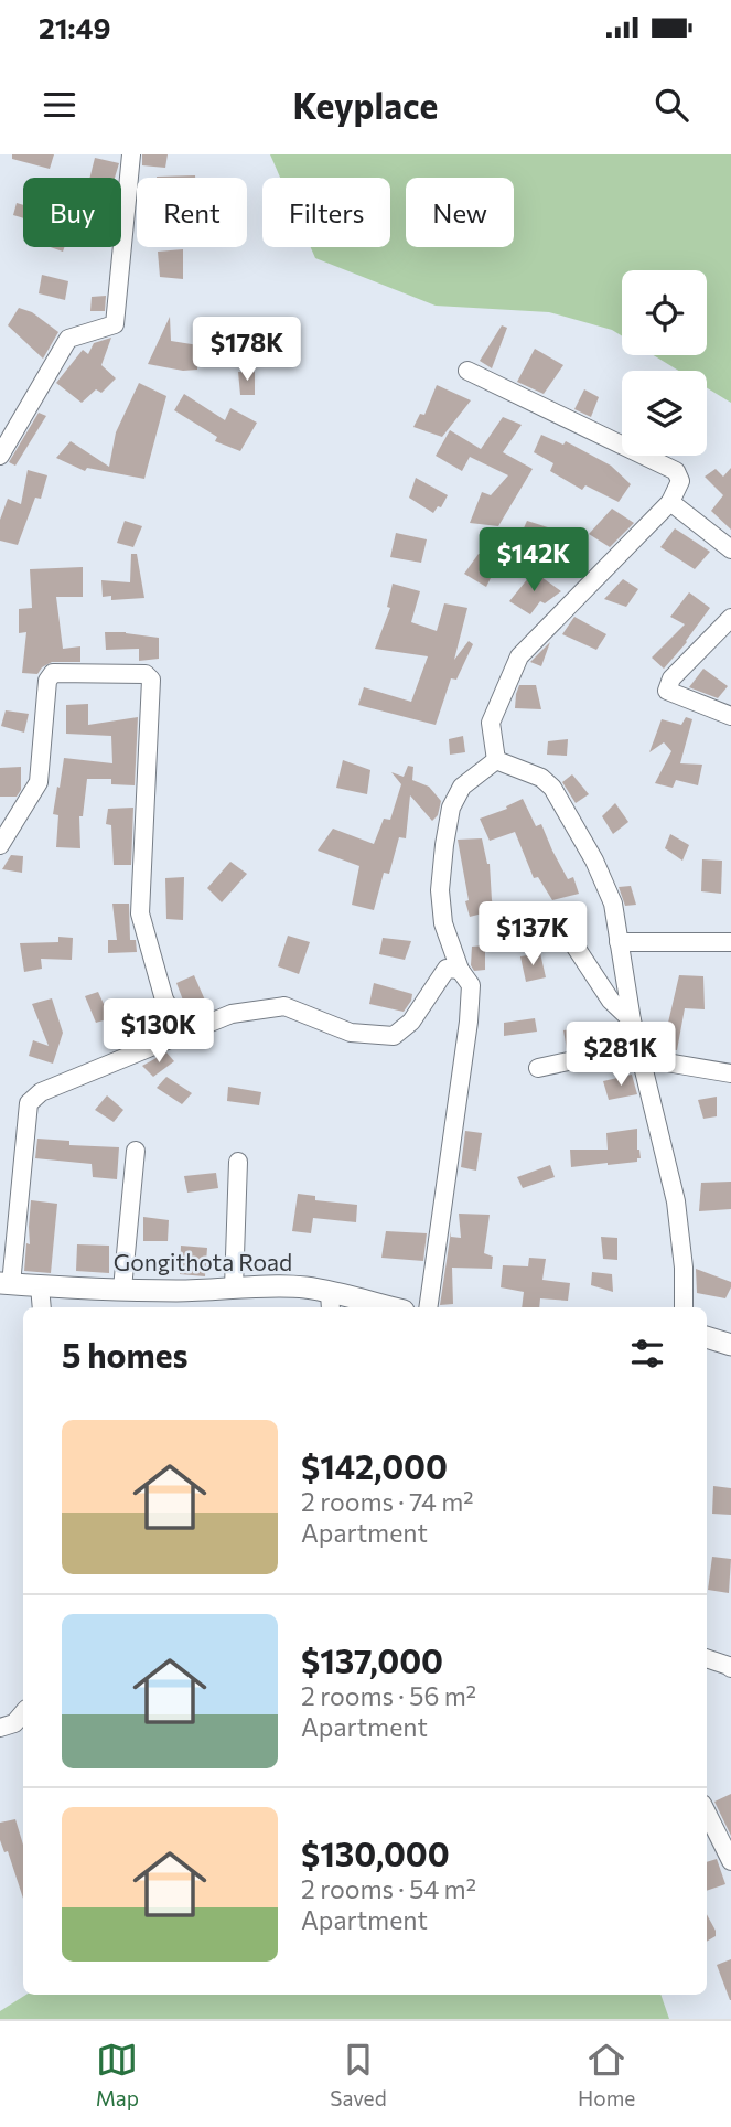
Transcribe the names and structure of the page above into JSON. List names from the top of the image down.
{
  "streets": {
    "street": ["Gongithota Road"]
  },
  "page": {
    "status": "21:49",
    "header": "Keyplace",
    "chip": [
      "Buy",
      "Rent",
      "Filters",
      "New"
    ],
    "price": [
      "$178K",
      "$142K",
      "$137K",
      "$130K",
      "$281K"
    ],
    "heading": "5 homes",
    "list": [
      {
        "name": "$142,000",
        "note": "2 rooms · 74 m² · Apartment"
      },
      {
        "name": "$137,000",
        "note": "2 rooms · 56 m² · Apartment"
      },
      {
        "name": "$130,000",
        "note": "2 rooms · 54 m² · Apartment"
      }
    ],
    "tabs": ["Map", "Saved", "Home"]
  }
}
